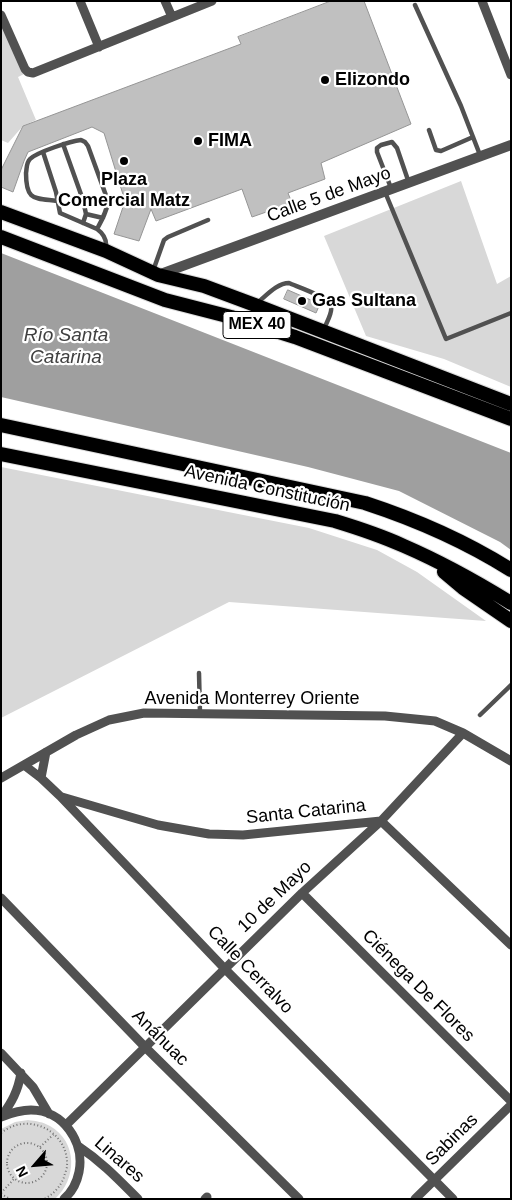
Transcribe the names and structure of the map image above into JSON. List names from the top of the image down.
{
  "streets": {
    "highway": ["MEX 40", "Avenida Constitución"],
    "street": [
      "Calle 5 de Mayo",
      "Avenida Monterrey Oriente",
      "Santa Catarina",
      "10 de Mayo",
      "Calle Cerralvo",
      "Ciénega De Flores",
      "Anáhuac",
      "Sabinas",
      "Linares"
    ]
  },
  "crossings": [
    ["Calle 5 de Mayo", "MEX 40"],
    ["Avenida Monterrey Oriente", "10 de Mayo"],
    ["Avenida Monterrey Oriente", "Calle Cerralvo"],
    ["Santa Catarina", "10 de Mayo"],
    ["Santa Catarina", "Calle Cerralvo"],
    ["10 de Mayo", "Calle Cerralvo"],
    ["10 de Mayo", "Ciénega De Flores"],
    ["10 de Mayo", "Anáhuac"],
    ["Calle Cerralvo", "Sabinas"],
    ["Ciénega De Flores", "Sabinas"]
  ],
  "water": ["Río Santa Catarina"],
  "places": [
    "Elizondo",
    "FIMA",
    "Plaza Comercial Matz",
    "Gas Sultana"
  ],
  "north": "bottom left"
}
